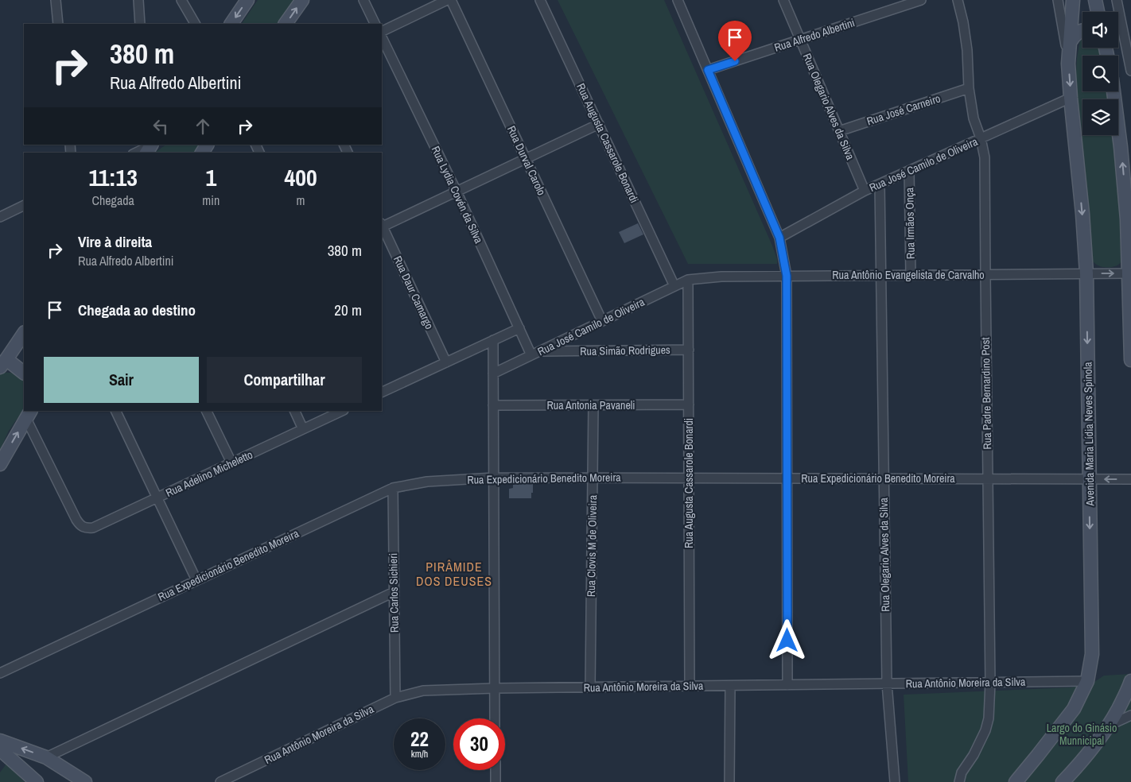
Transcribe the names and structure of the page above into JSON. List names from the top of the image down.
{
  "streets": {
    "main road": ["Avenida Maria Lídia Neves Spinola"],
    "street": [
      "Rua Alfredo Albertini",
      "Rua Olegario Alves da Silva",
      "Rua José Carneiro",
      "Rua Augusta Cassarole Bonardi",
      "Rua Durval Carolo",
      "Rua José Camilo de Oliveira",
      "Rua Lydia Covén da Silva",
      "Rua Irmãos Onça",
      "Rua Antônio Evangelista de Carvalho",
      "Rua Daur Camargo",
      "Rua Simão Rodrigues",
      "Rua Padre Bernardino Post",
      "Rua Antonia Pavaneli",
      "Rua Adelino Micheletto",
      "Rua Expedicionário Benedito Moreira",
      "Rua Clovis M de Oliveira",
      "Rua Carlos Sichieri",
      "Rua Antônio Moreira da Silva"
    ]
  },
  "crossings": [
    ["Rua Alfredo Albertini", "Rua Olegario Alves da Silva"],
    ["Rua Olegario Alves da Silva", "Rua José Carneiro"],
    ["Rua Olegario Alves da Silva", "Rua José Camilo de Oliveira"],
    ["Rua Olegario Alves da Silva", "Rua Antônio Evangelista de Carvalho"],
    ["Rua Olegario Alves da Silva", "Rua Expedicionário Benedito Moreira"],
    ["Rua Olegario Alves da Silva", "Rua Antônio Moreira da Silva"],
    ["Rua José Carneiro", "Rua Padre Bernardino Post"],
    ["Rua Augusta Cassarole Bonardi", "Rua José Camilo de Oliveira"],
    ["Rua Augusta Cassarole Bonardi", "Rua Antônio Evangelista de Carvalho"],
    ["Rua Augusta Cassarole Bonardi", "Rua Simão Rodrigues"],
    ["Rua Augusta Cassarole Bonardi", "Rua Antonia Pavaneli"],
    ["Rua Augusta Cassarole Bonardi", "Rua Expedicionário Benedito Moreira"],
    ["Rua Augusta Cassarole Bonardi", "Rua Antônio Moreira da Silva"],
    ["Rua Durval Carolo", "Rua José Camilo de Oliveira"],
    ["Rua José Camilo de Oliveira", "Rua Lydia Covén da Silva"],
    ["Rua José Camilo de Oliveira", "Rua Irmãos Onça"],
    ["Rua José Camilo de Oliveira", "Rua Antônio Evangelista de Carvalho"],
    ["Rua José Camilo de Oliveira", "Rua Simão Rodrigues"],
    ["Rua José Camilo de Oliveira", "Rua Padre Bernardino Post"],
    ["Rua José Camilo de Oliveira", "Avenida Maria Lídia Neves Spinola"],
    ["Rua Lydia Covén da Silva", "Rua Simão Rodrigues"],
    ["Rua Irmãos Onça", "Rua Antônio Evangelista de Carvalho"],
    ["Rua Antônio Evangelista de Carvalho", "Rua Padre Bernardino Post"],
    ["Rua Antônio Evangelista de Carvalho", "Avenida Maria Lídia Neves Spinola"],
    ["Rua Padre Bernardino Post", "Rua Expedicionário Benedito Moreira"],
    ["Rua Padre Bernardino Post", "Rua Antônio Moreira da Silva"],
    ["Rua Antonia Pavaneli", "Rua Clovis M de Oliveira"],
    ["Avenida Maria Lídia Neves Spinola", "Rua Expedicionário Benedito Moreira"],
    ["Avenida Maria Lídia Neves Spinola", "Rua Antônio Moreira da Silva"],
    ["Rua Expedicionário Benedito Moreira", "Rua Clovis M de Oliveira"],
    ["Rua Expedicionário Benedito Moreira", "Rua Carlos Sichieri"],
    ["Rua Clovis M de Oliveira", "Rua Antônio Moreira da Silva"],
    ["Rua Carlos Sichieri", "Rua Antônio Moreira da Silva"]
  ],
  "one_way": ["Avenida Maria Lídia Neves Spinola"],
  "districts": ["PIRÂMIDE DOS DEUSES"],
  "parks": ["Largo do Ginásio Munnicipal"],
  "page": {
    "turn": ["380 m", "Rua Alfredo Albertini"],
    "eta": [
      "11:13",
      "Chegada",
      "1",
      "min",
      "400",
      "m"
    ],
    "list": [
      {
        "name": "Vire à direita",
        "note": "Rua Alfredo Albertini",
        "value": "380 m"
      },
      {
        "name": "Chegada ao destino",
        "value": "20 m"
      }
    ],
    "buttons": ["Sair", "Compartilhar"],
    "speed": "22 km/h",
    "limit": "30"
  }
}
